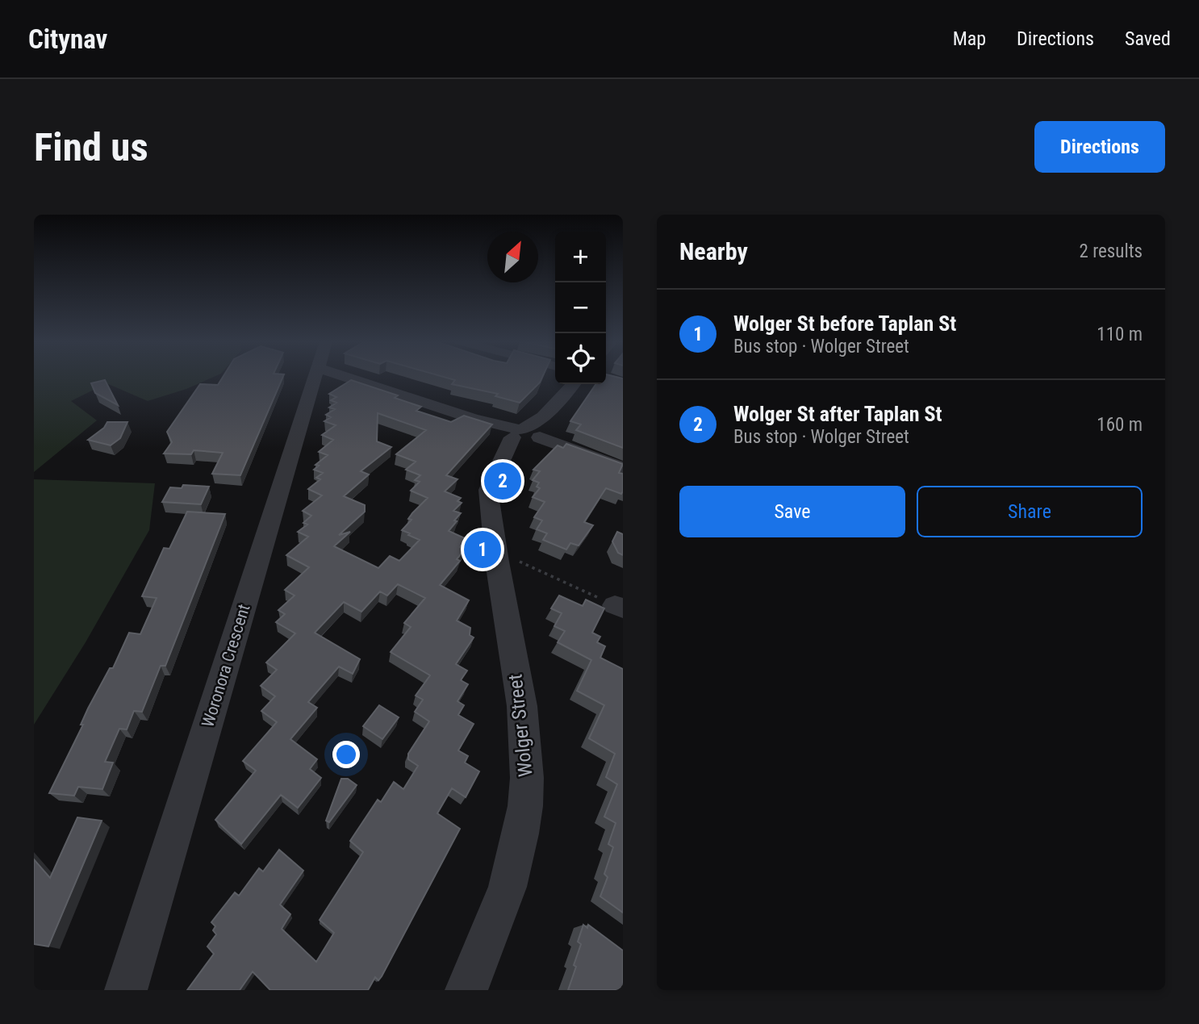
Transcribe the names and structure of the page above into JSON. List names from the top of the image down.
{
  "streets": {
    "street": ["Woronora Crescent", "Wolger Street"]
  },
  "north": "top right",
  "page": {
    "header": "Citynav",
    "nav": ["Map", "Directions", "Saved"],
    "buttons": [
      "Directions",
      ["Save", "Share"]
    ],
    "title": "Find us",
    "heading": ["Nearby", "2 results"],
    "map_buttons": ["+", "−"],
    "list": [
      {
        "mark": "1",
        "name": "Wolger St before Taplan St",
        "note": "Bus stop · Wolger Street",
        "value": "110 m"
      },
      {
        "mark": "2",
        "name": "Wolger St after Taplan St",
        "note": "Bus stop · Wolger Street",
        "value": "160 m"
      }
    ],
    "pins": ["2", "1"]
  }
}
